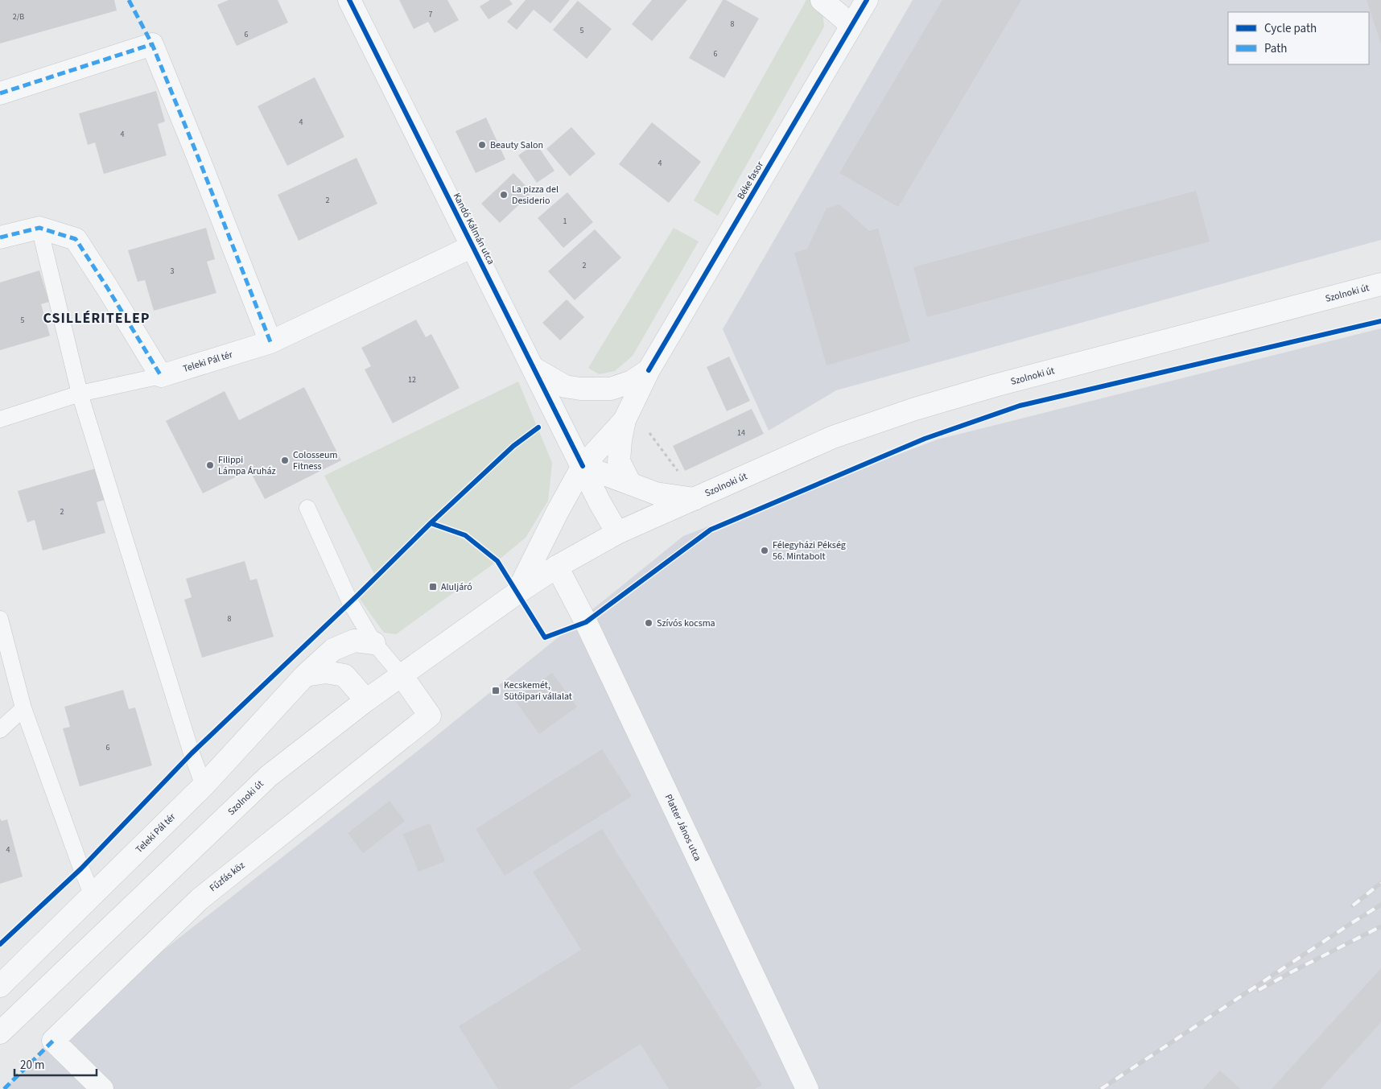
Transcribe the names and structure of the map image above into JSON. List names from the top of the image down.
{
  "streets": {
    "street": [
      "Béke fasor",
      "Kandó Kálmán utca",
      "Szolnoki út",
      "Teleki Pál tér",
      "Platter János utca",
      "Fűzfás köz"
    ]
  },
  "crossings": [
    ["Béke fasor", "Kandó Kálmán utca"],
    ["Béke fasor", "Szolnoki út"],
    ["Kandó Kálmán utca", "Szolnoki út"],
    ["Kandó Kálmán utca", "Teleki Pál tér"],
    ["Szolnoki út", "Platter János utca"],
    ["Szolnoki út", "Fűzfás köz"]
  ],
  "districts": ["CSILLÉRITELEP"],
  "places": {
    "other": [
      "Beauty Salon",
      "La pizza del Desiderio",
      "Colosseum Fitness",
      "Filippi Lámpa Áruház",
      "Félegyházi Pékség 56. Mintabolt",
      "Szívós kocsma"
    ],
    "transit": ["Aluljáró", "Kecskemét, Sütőipari vállalat"]
  },
  "house_numbers": [
    "7",
    "2/B",
    "8",
    "5",
    "6",
    "6",
    "4",
    "4",
    "4",
    "2",
    "1",
    "2",
    "3",
    "5",
    "12",
    "14",
    "2",
    "8",
    "6",
    "4"
  ],
  "legend": ["Cycle path", "Path"],
  "scale_bar": "20 m"
}
